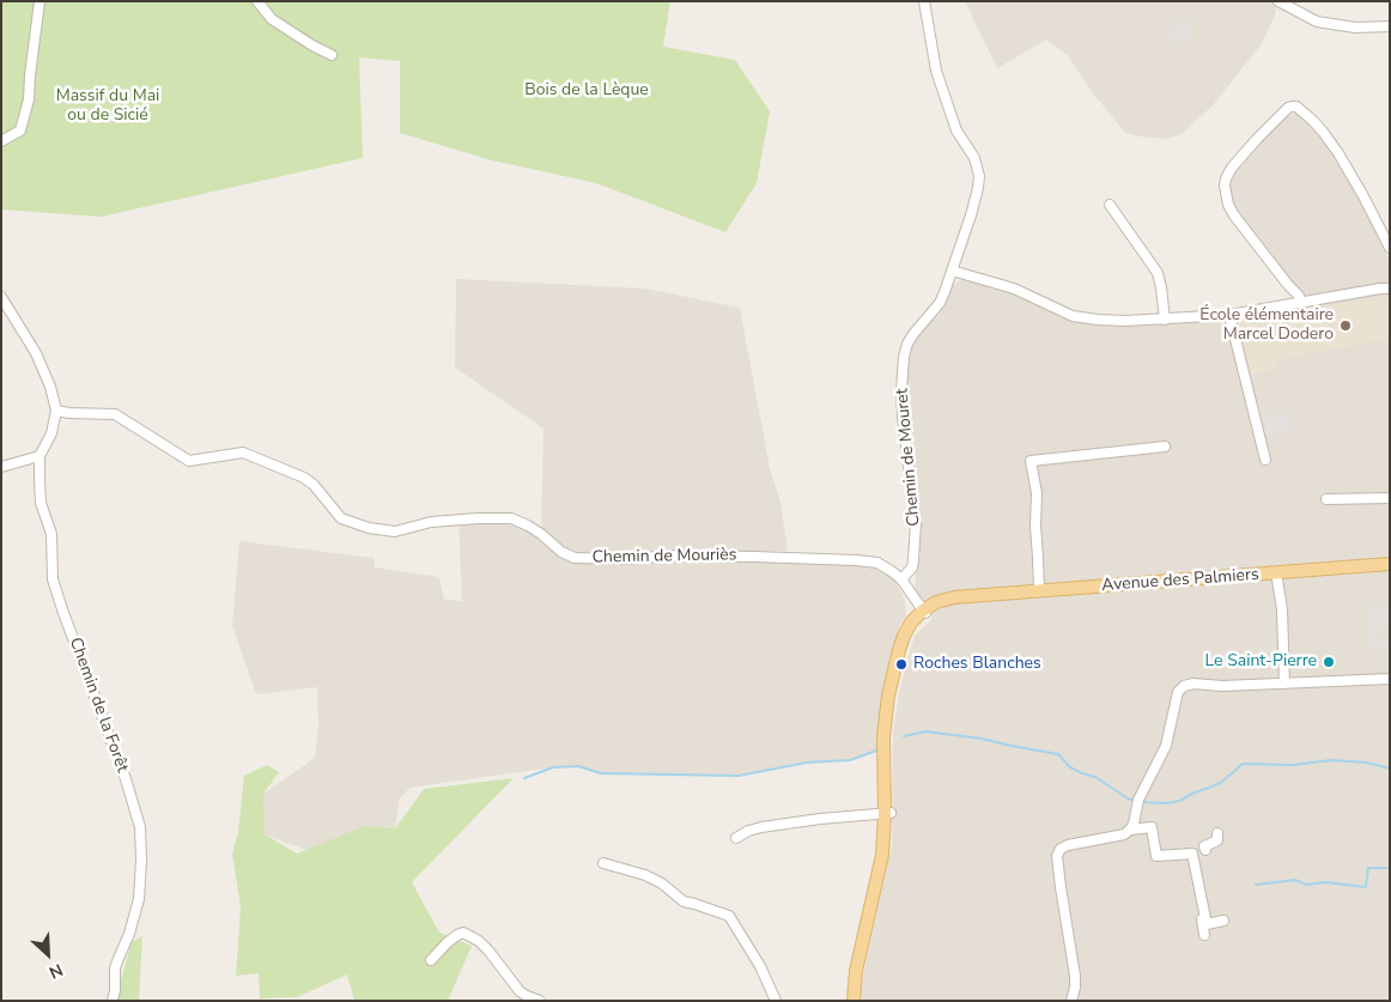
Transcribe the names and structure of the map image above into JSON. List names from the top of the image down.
{
  "streets": {
    "main road": ["Avenue des Palmiers"],
    "street": ["Chemin de Mouret", "Chemin de Mouriès", "Chemin de la Forêt"]
  },
  "crossings": [
    ["Chemin de Mouret", "Chemin de Mouriès"],
    ["Chemin de Mouriès", "Avenue des Palmiers"],
    ["Chemin de Mouriès", "Chemin de la Forêt"]
  ],
  "parks": ["Bois de la Lèque", "Massif du Mai ou de Sicié"],
  "places": ["École élémentaire Marcel Dodero", "Le Saint-Pierre", "Roches Blanches"],
  "north": "bottom right"
}
